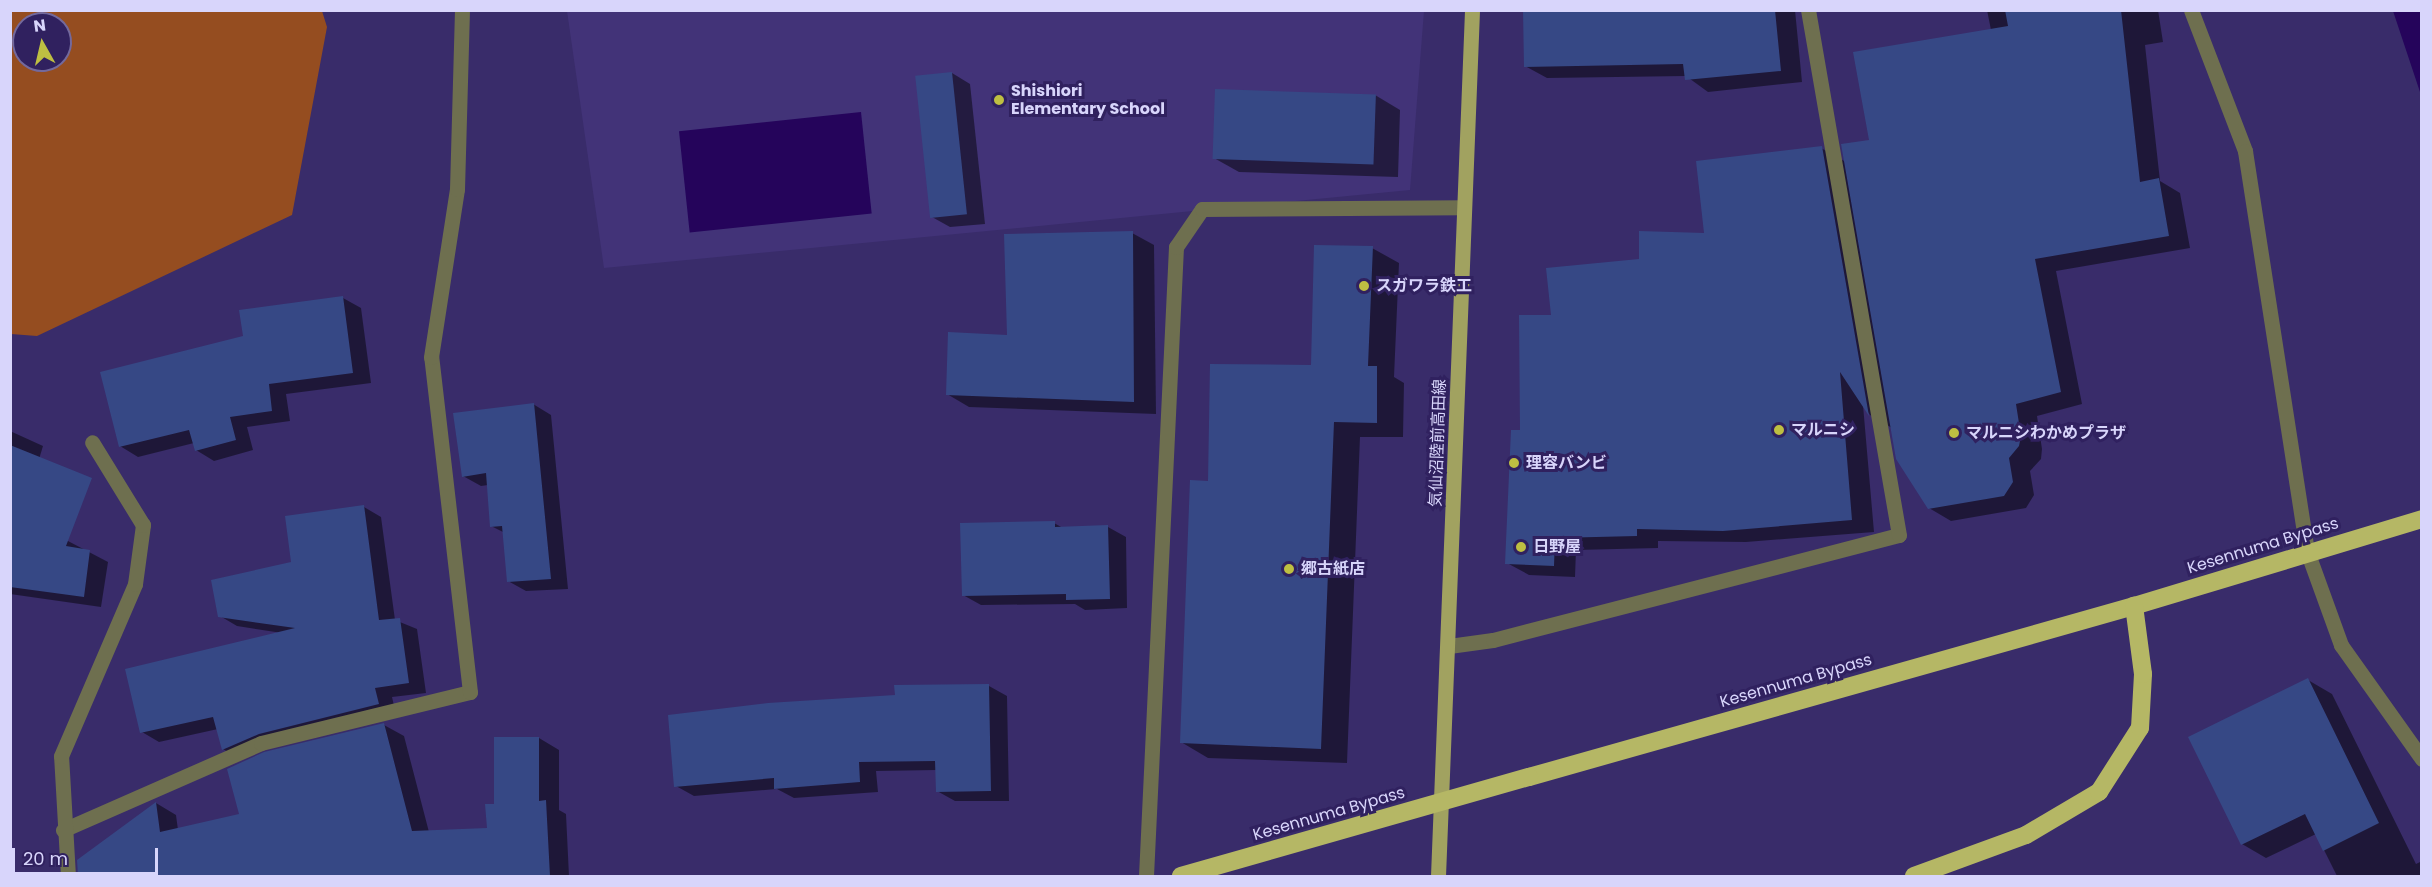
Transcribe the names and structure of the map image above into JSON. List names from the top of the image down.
{
  "streets": {
    "highway": ["Kesennuma Bypass"],
    "main road": ["気仙沼陸前高田線"]
  },
  "places": [
    "Shishiori Elementary School",
    "スガワラ鉄工",
    "マルニシ",
    "マルニシわかめプラザ",
    "理容バンビ",
    "日野屋",
    "郷古紙店"
  ],
  "scale_bar": "20 m",
  "north": "top"
}
